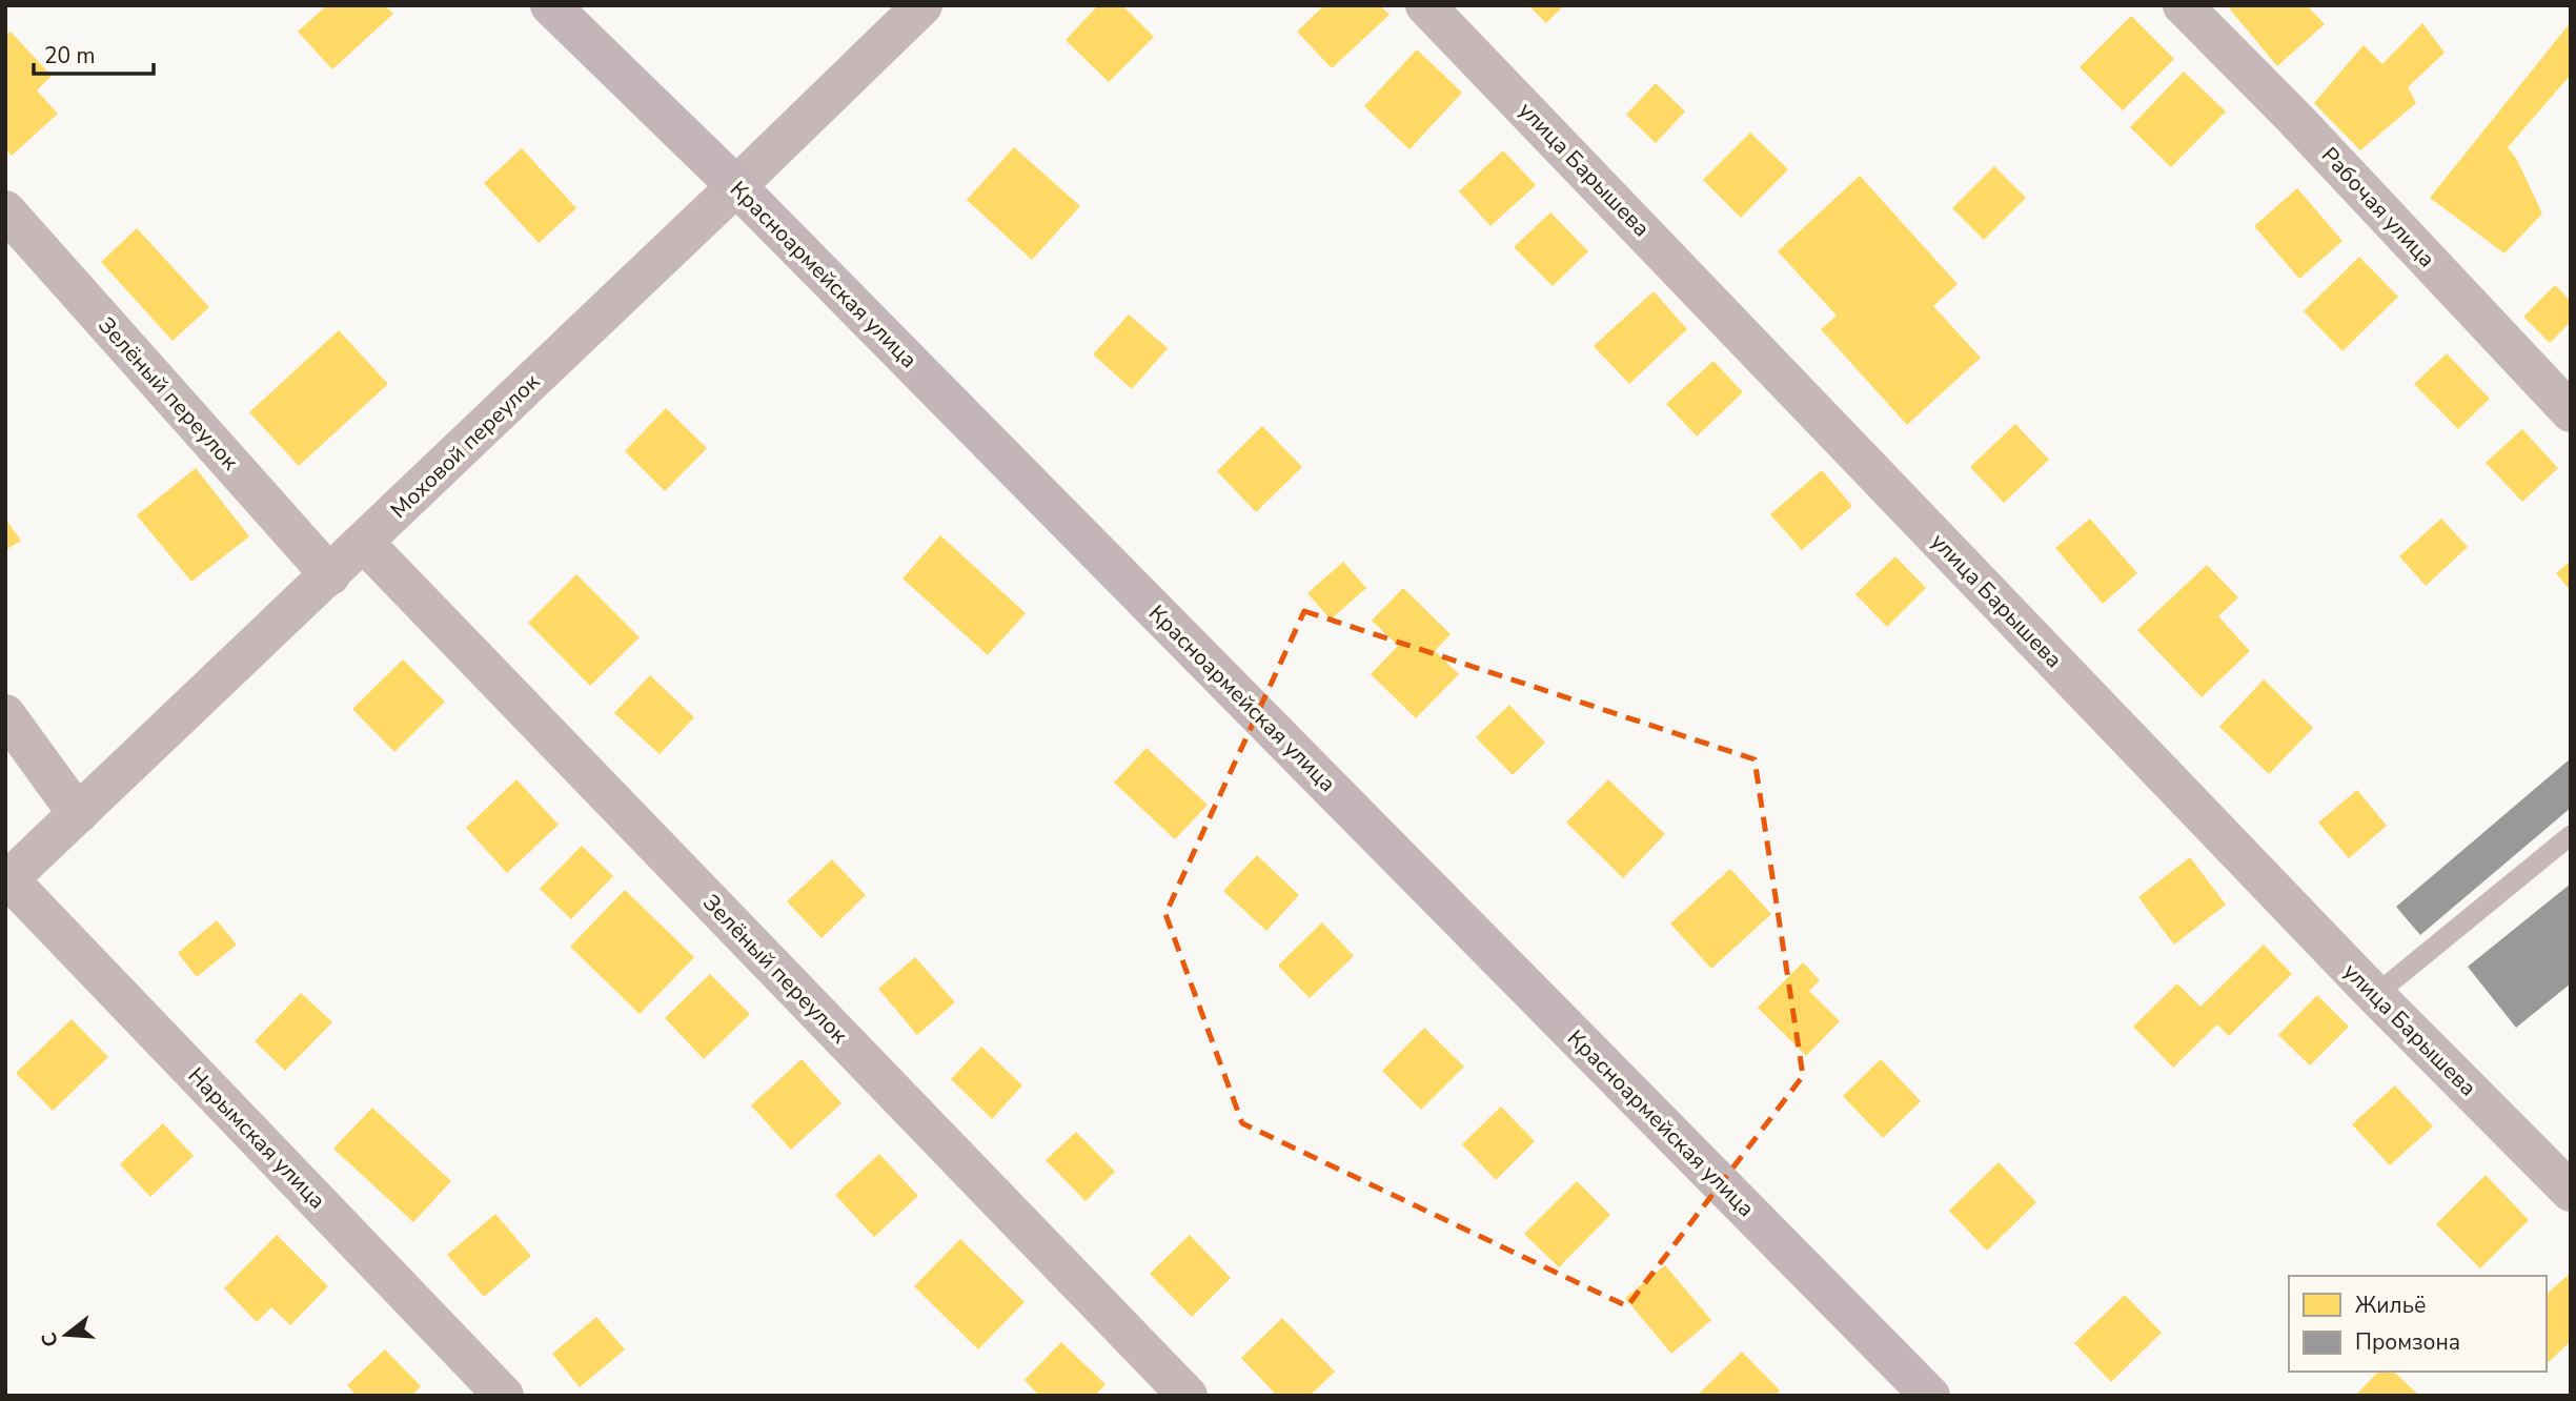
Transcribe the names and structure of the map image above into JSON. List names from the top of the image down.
{
  "streets": {
    "main road": ["Красноармейская улица"],
    "street": [
      "улица Барышева",
      "Рабочая улица",
      "Зелёный переулок",
      "Моховой переулок",
      "Нарымская улица"
    ]
  },
  "crossings": [
    ["Красноармейская улица", "Моховой переулок"],
    ["Зелёный переулок", "Моховой переулок"],
    ["Моховой переулок", "Нарымская улица"]
  ],
  "legend": ["Жильё", "Промзона"],
  "scale_bar": "20 m",
  "north": "left"
}
